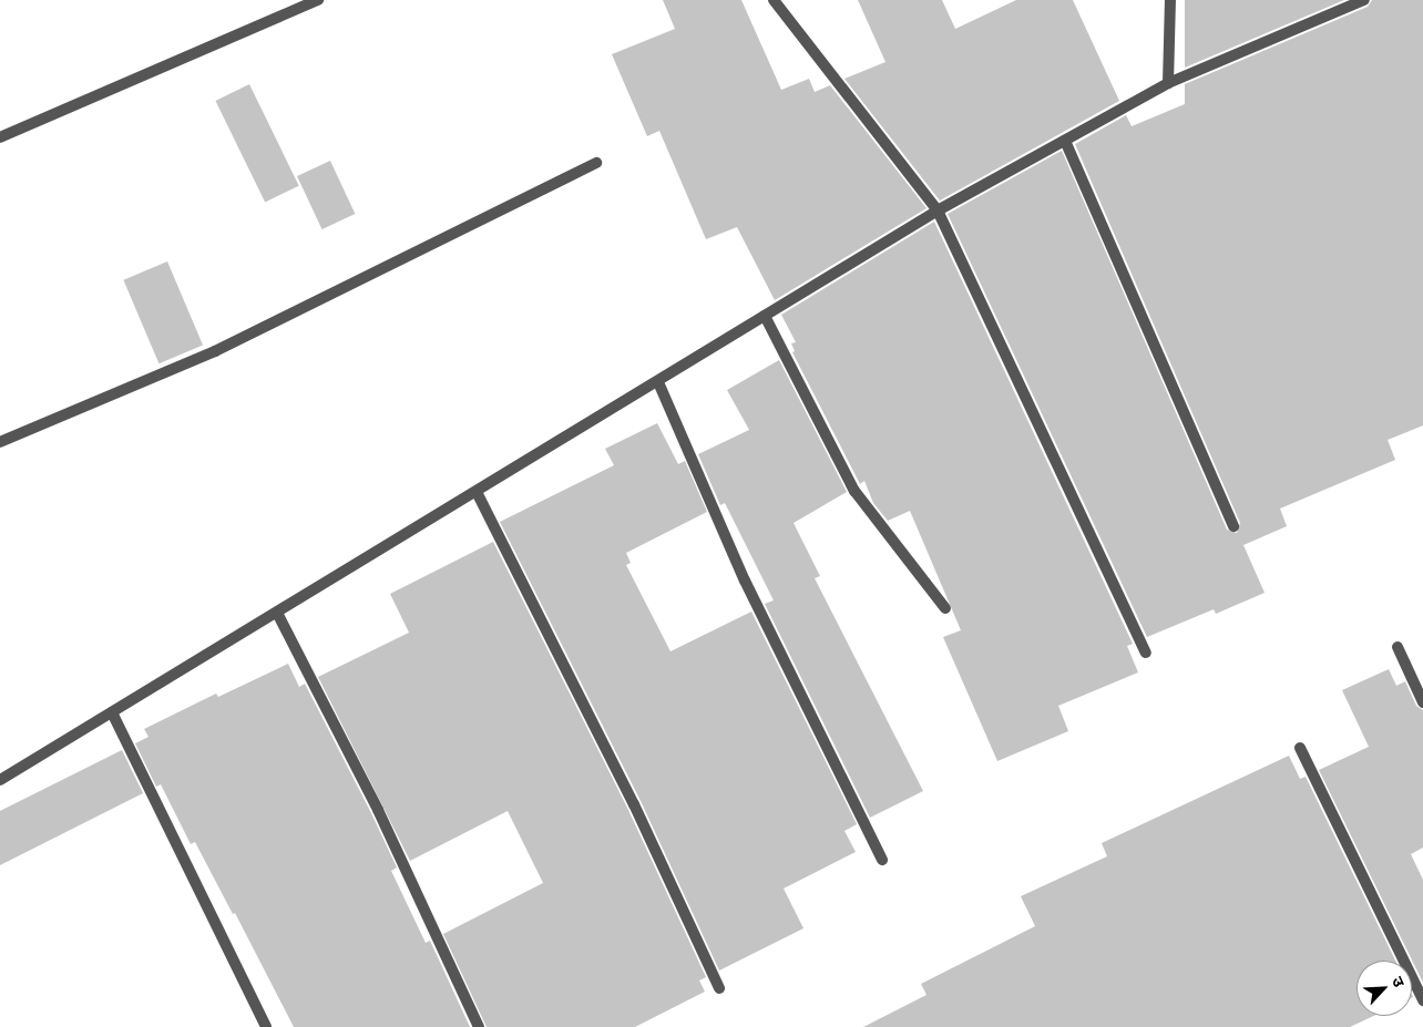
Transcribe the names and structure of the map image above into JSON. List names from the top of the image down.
{
  "north": "top right"
}
